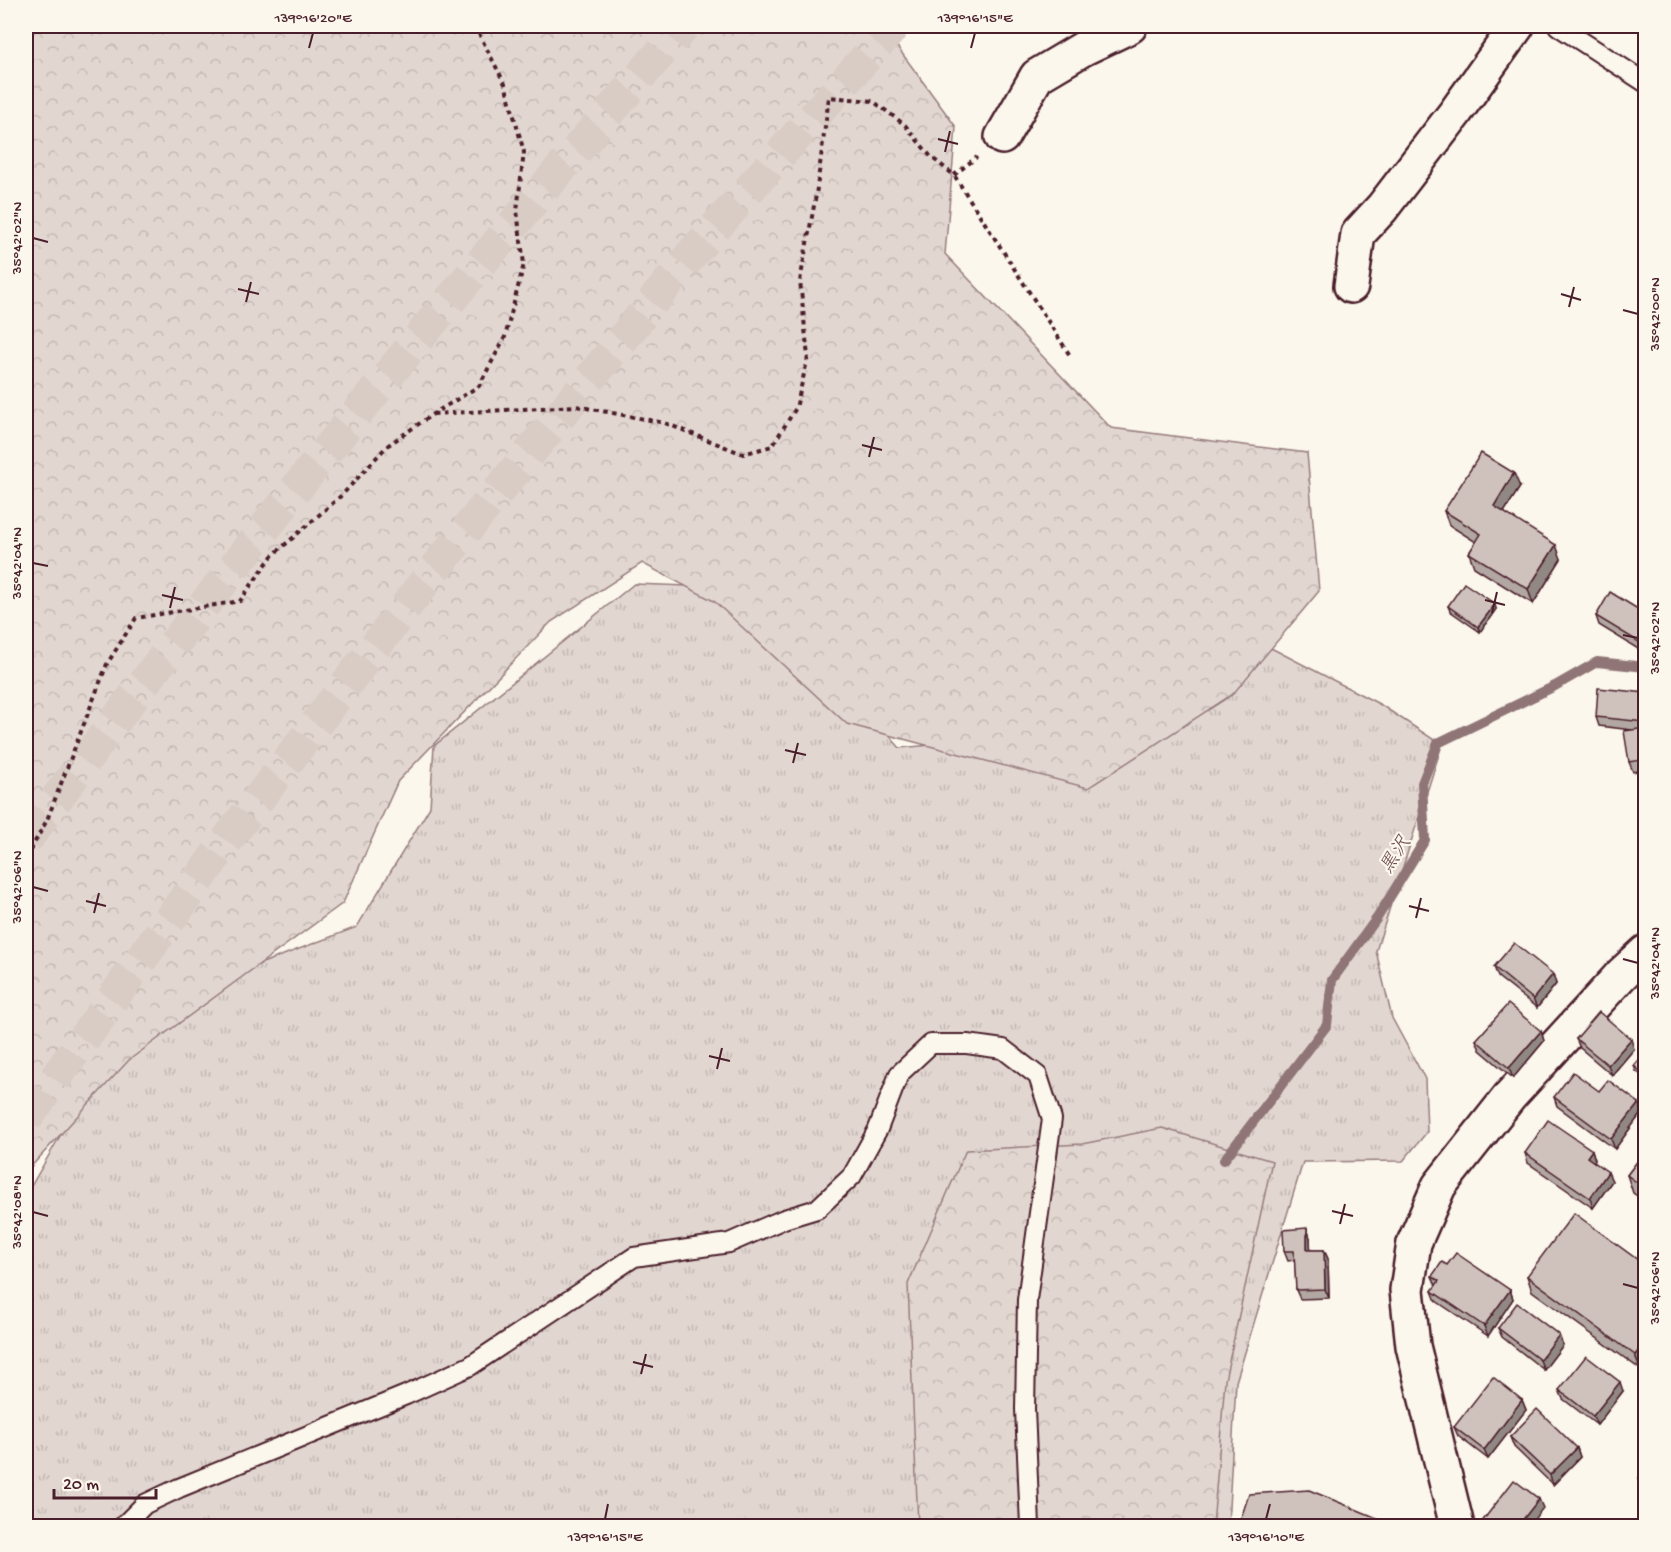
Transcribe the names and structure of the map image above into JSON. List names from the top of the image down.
{
  "water": ["黒沢"],
  "scale_bar": "20 m",
  "coordinates": [
    "139°16'20\"E",
    "139°16'15\"E",
    "35°42'02\"N",
    "35°42'00\"N",
    "35°42'04\"N",
    "35°42'06\"N",
    "35°42'08\"N",
    "139°16'10\"E"
  ]
}
